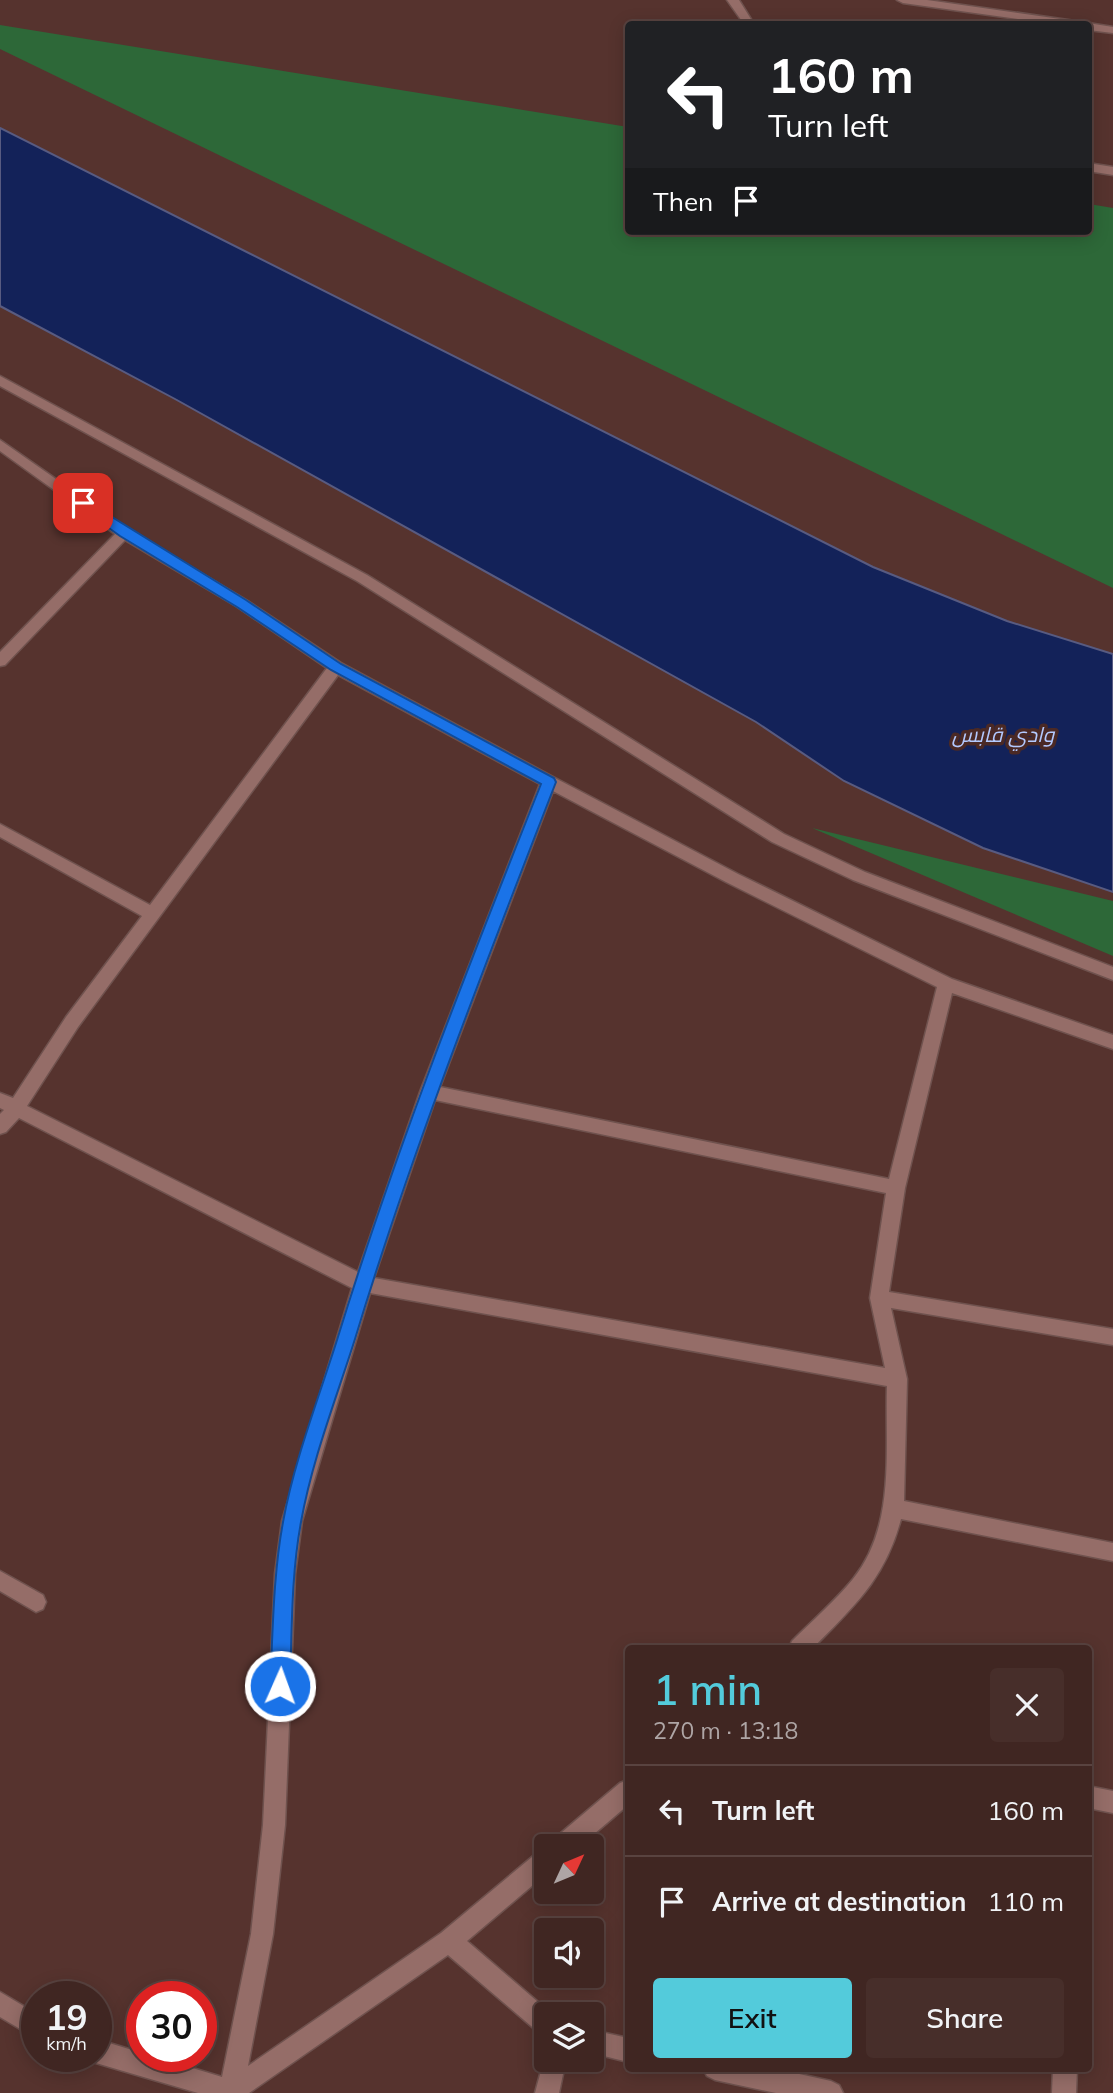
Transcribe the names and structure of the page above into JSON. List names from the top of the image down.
{
  "water": ["وادي قابس"],
  "north": "top right",
  "page": {
    "turn": ["160 m", "Turn left"],
    "then": "Then",
    "heading": ["1 min", "270 m · 13:18"],
    "list": [
      {
        "name": "Turn left",
        "value": "160 m"
      },
      {
        "name": "Arrive at destination",
        "value": "110 m"
      }
    ],
    "buttons": ["Exit", "Share"],
    "speed": "19 km/h",
    "limit": "30"
  }
}
